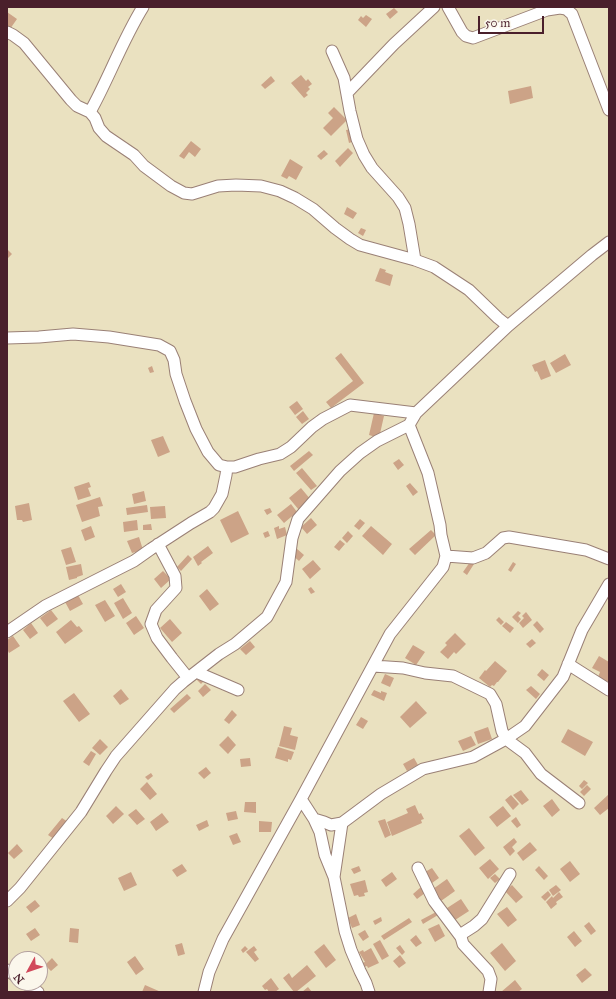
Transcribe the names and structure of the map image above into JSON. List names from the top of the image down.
{
  "scale_bar": "50 m",
  "north": "bottom left"
}
